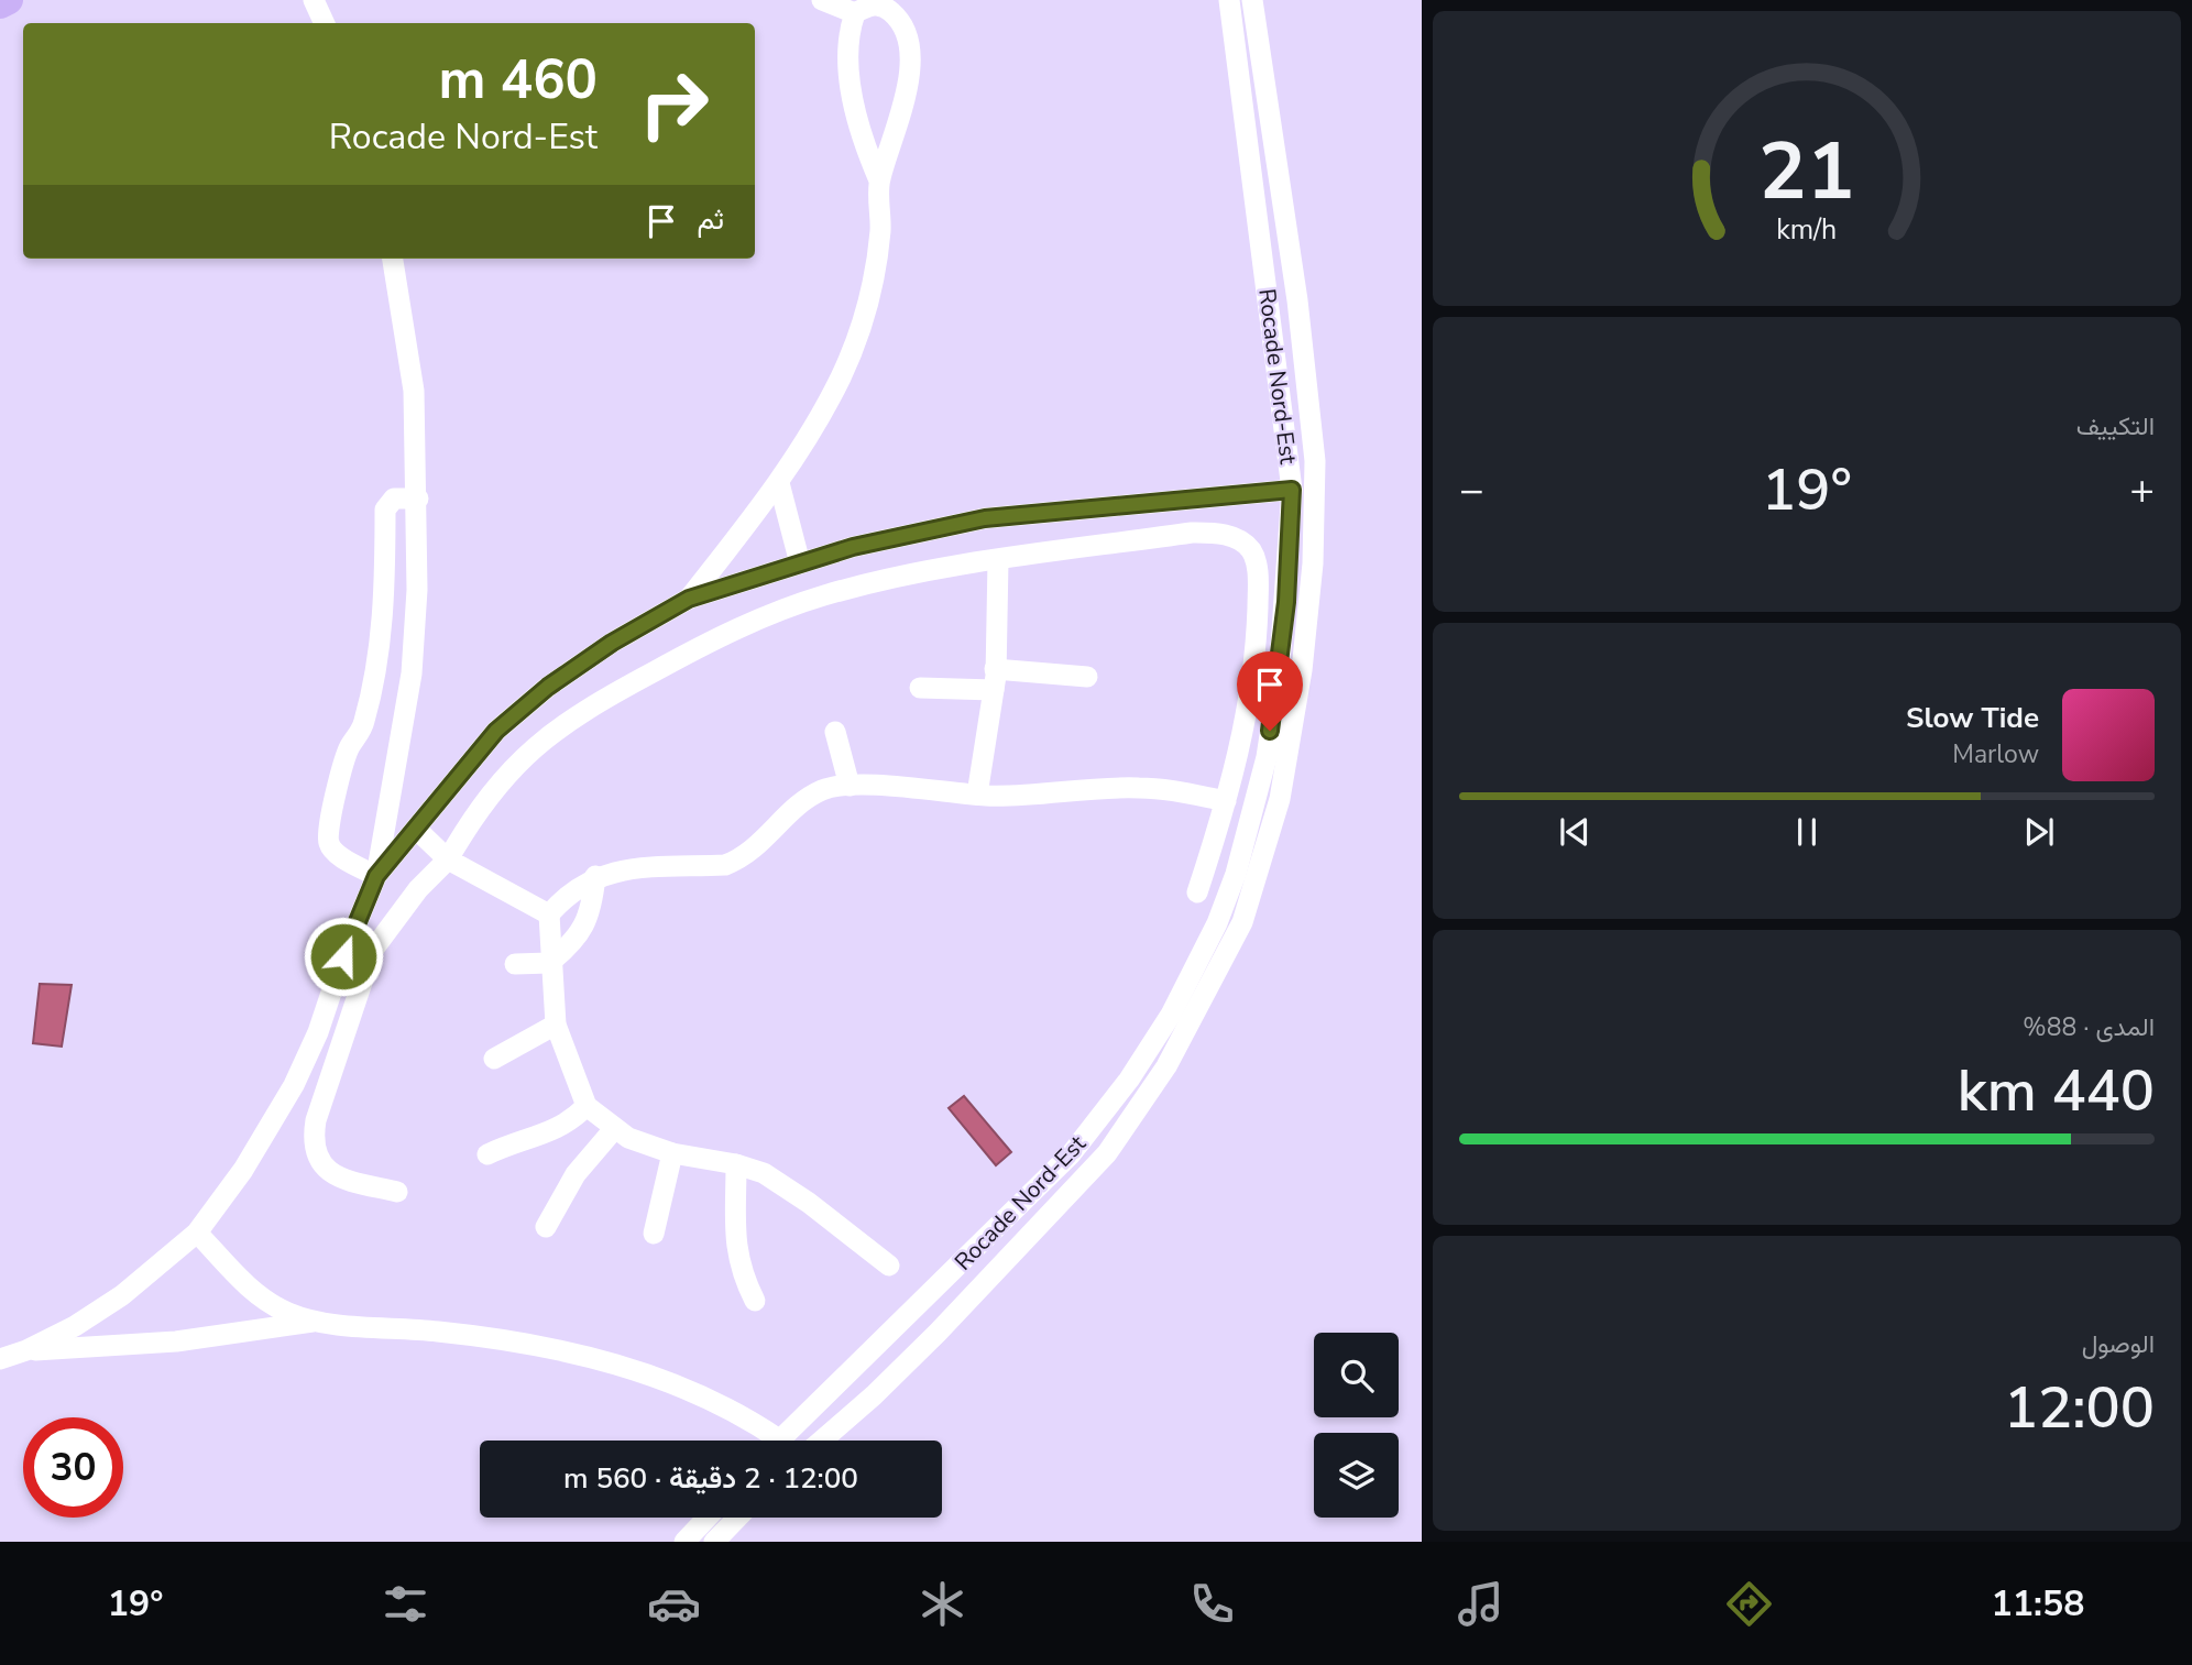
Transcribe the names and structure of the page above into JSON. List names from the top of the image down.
{
  "streets": {
    "street": ["Rocade Nord-Est"]
  },
  "page": {
    "turn": ["460 m", "Rocade Nord-Est"],
    "then": "ثم",
    "tile": [
      "التكييف",
      ["المدى · 88%", "440 km"],
      ["الوصول", "12:00"]
    ],
    "heat": ["−", "19°", "+"],
    "song": ["Slow Tide", "Marlow"],
    "limit": "30",
    "trip": "12:00 · 2 دقيقة · 560 m",
    "tabs": ["11:58", "19°"],
    "gauge": ["21", "km/h"]
  }
}
